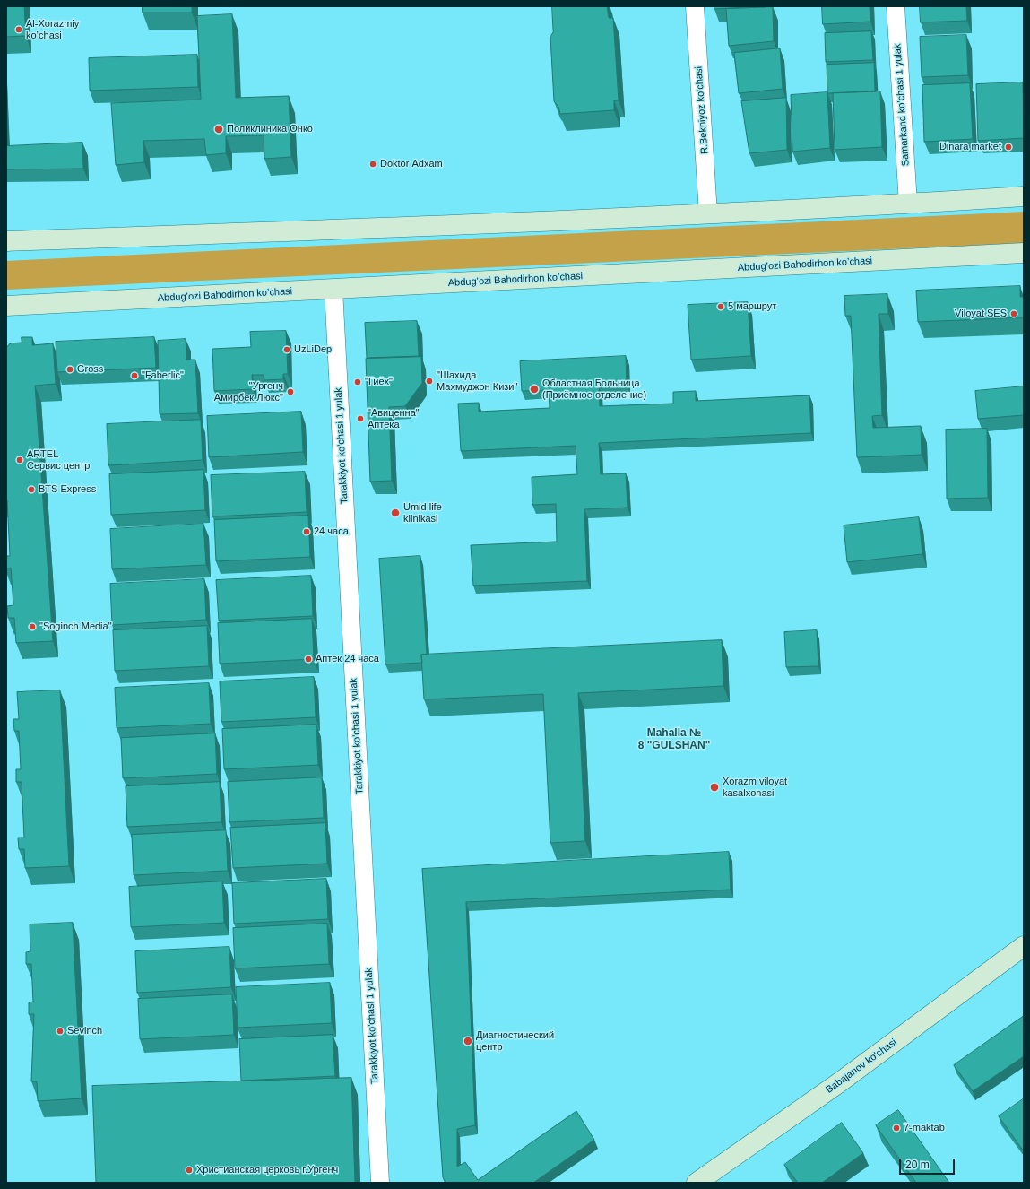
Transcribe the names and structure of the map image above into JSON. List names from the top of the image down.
{
  "streets": {
    "main road": ["Abdug’ozi Bahodirhon ko’chasi", "Babajanov ko'chasi"],
    "street": ["Samarkand ko’chasi 1 yulak", "R.Bekniyoz ko'chasi", "Tarakkiyot ko'chasi 1 yulak"]
  },
  "crossings": [
    ["Abdug’ozi Bahodirhon ko’chasi", "Tarakkiyot ko'chasi 1 yulak"]
  ],
  "districts": ["Mahalla № 8 \"GULSHAN\""],
  "places": [
    "Al-Xorazmiy ko’chasi",
    "Поликлиника Онко",
    "Dinara market",
    "Doktor Adxam",
    "5 маршрут",
    "Viloyat SES",
    "UzLiDep",
    "Gross",
    "\"Faberlic\"",
    "\"Шахида Махмуджон Кизи\"",
    "\"Гиёх\"",
    "Областная Больница (Приёмное отделение)",
    "\"Ургенч Амирбек Люкс\"",
    "\"Авиценна\" Аптека",
    "ARTEL Сервис центр",
    "BTS Express",
    "Umid life klinikasi",
    "24 часа",
    "\"Soginch Media\"",
    "Аптек 24 часа",
    "Xorazm viloyat kasalxonasi",
    "Sevinch",
    "Диагностический центр",
    "7-maktab",
    "Христианская церковь г.Ургенч"
  ],
  "scale_bar": "20 m"
}
